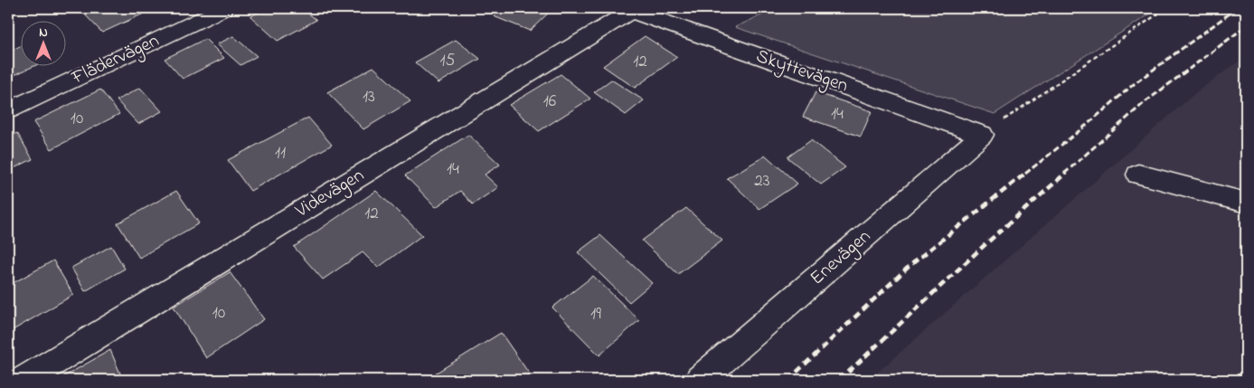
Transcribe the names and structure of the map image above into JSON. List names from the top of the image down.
{
  "streets": {
    "street": [
      "Flädervägen",
      "Skyttevägen",
      "Videvägen",
      "Enevägen"
    ]
  },
  "crossings": [
    ["Skyttevägen", "Videvägen"],
    ["Skyttevägen", "Enevägen"]
  ],
  "house_numbers": [
    "15",
    "12",
    "13",
    "16",
    "14",
    "10",
    "11",
    "14",
    "23",
    "12",
    "10",
    "19"
  ],
  "north": "top"
}
